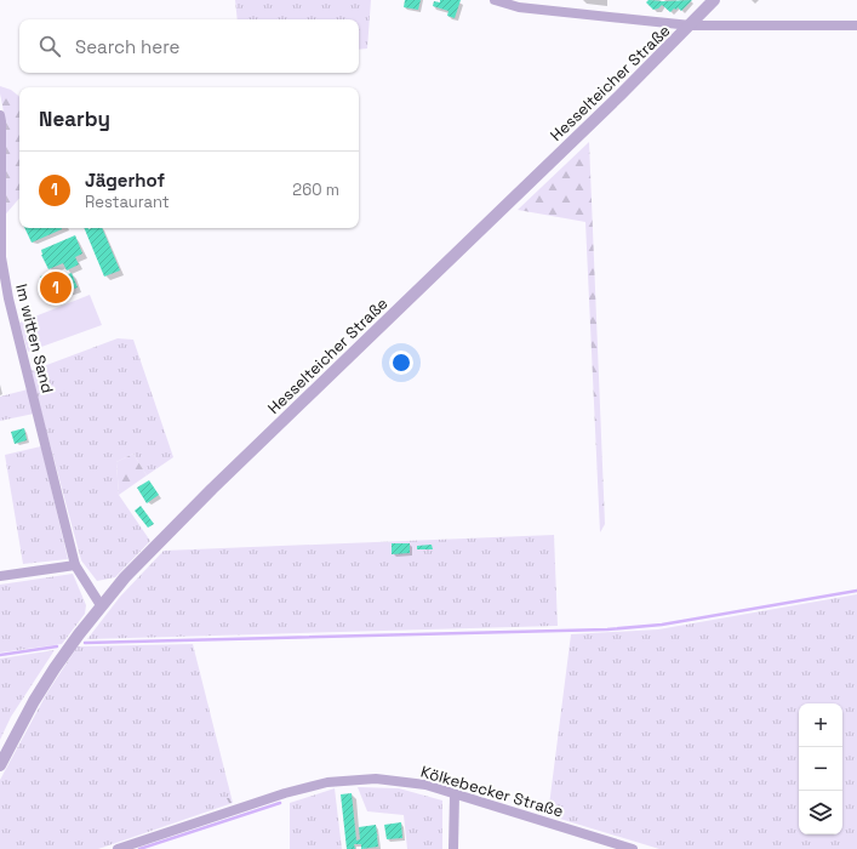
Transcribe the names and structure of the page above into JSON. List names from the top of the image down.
{
  "streets": {
    "street": ["Hesselteicher Straße", "Im witten Sand", "Kölkebecker Straße"]
  },
  "crossings": [
    ["Hesselteicher Straße", "Im witten Sand"]
  ],
  "page": {
    "search": "Search here",
    "heading": "Nearby",
    "list": [
      {
        "mark": "1",
        "name": "Jägerhof",
        "note": "Restaurant",
        "value": "260 m"
      }
    ],
    "pins": "1",
    "map_buttons": ["+", "−"]
  }
}
